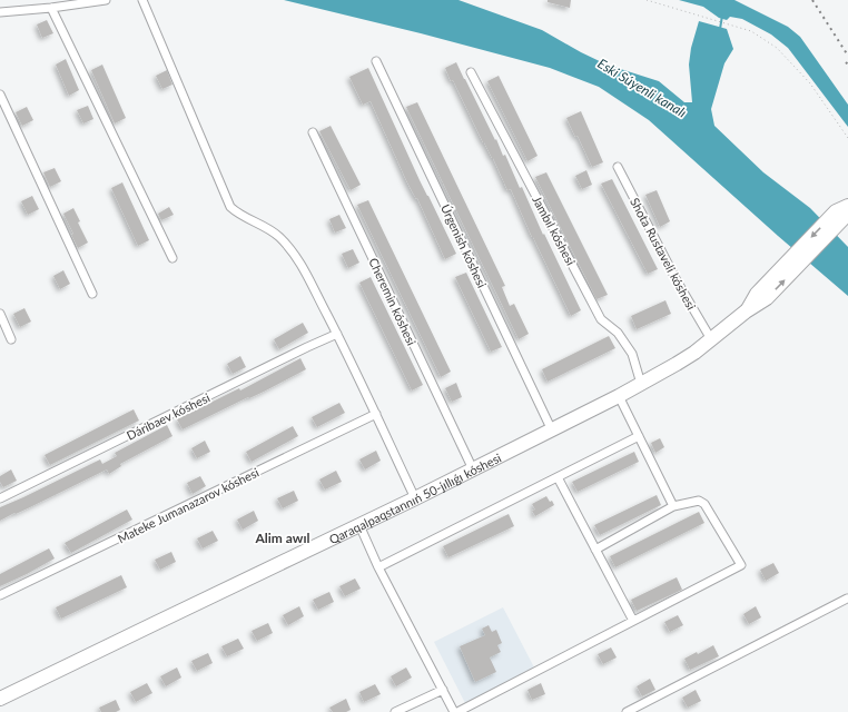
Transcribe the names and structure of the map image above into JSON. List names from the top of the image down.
{
  "streets": {
    "main road": ["Qaraqalpaqstannıń 50-jıllıǵı kóshesi"],
    "street": [
      "Jambıl kóshesi",
      "Úrgenish kóshesi",
      "Shota Rustaveli kóshesi",
      "Cheremin kóshesi",
      "Dáribaev kóshesi",
      "Mateke Jumanazarov kóshesi"
    ]
  },
  "crossings": [
    ["Jambıl kóshesi", "Qaraqalpaqstannıń 50-jıllıǵı kóshesi"],
    ["Úrgenish kóshesi", "Qaraqalpaqstannıń 50-jıllıǵı kóshesi"],
    ["Shota Rustaveli kóshesi", "Qaraqalpaqstannıń 50-jıllıǵı kóshesi"],
    ["Cheremin kóshesi", "Qaraqalpaqstannıń 50-jıllıǵı kóshesi"]
  ],
  "districts": ["Alim awıl"],
  "water": ["Eski Súyenli kanalı"]
}
